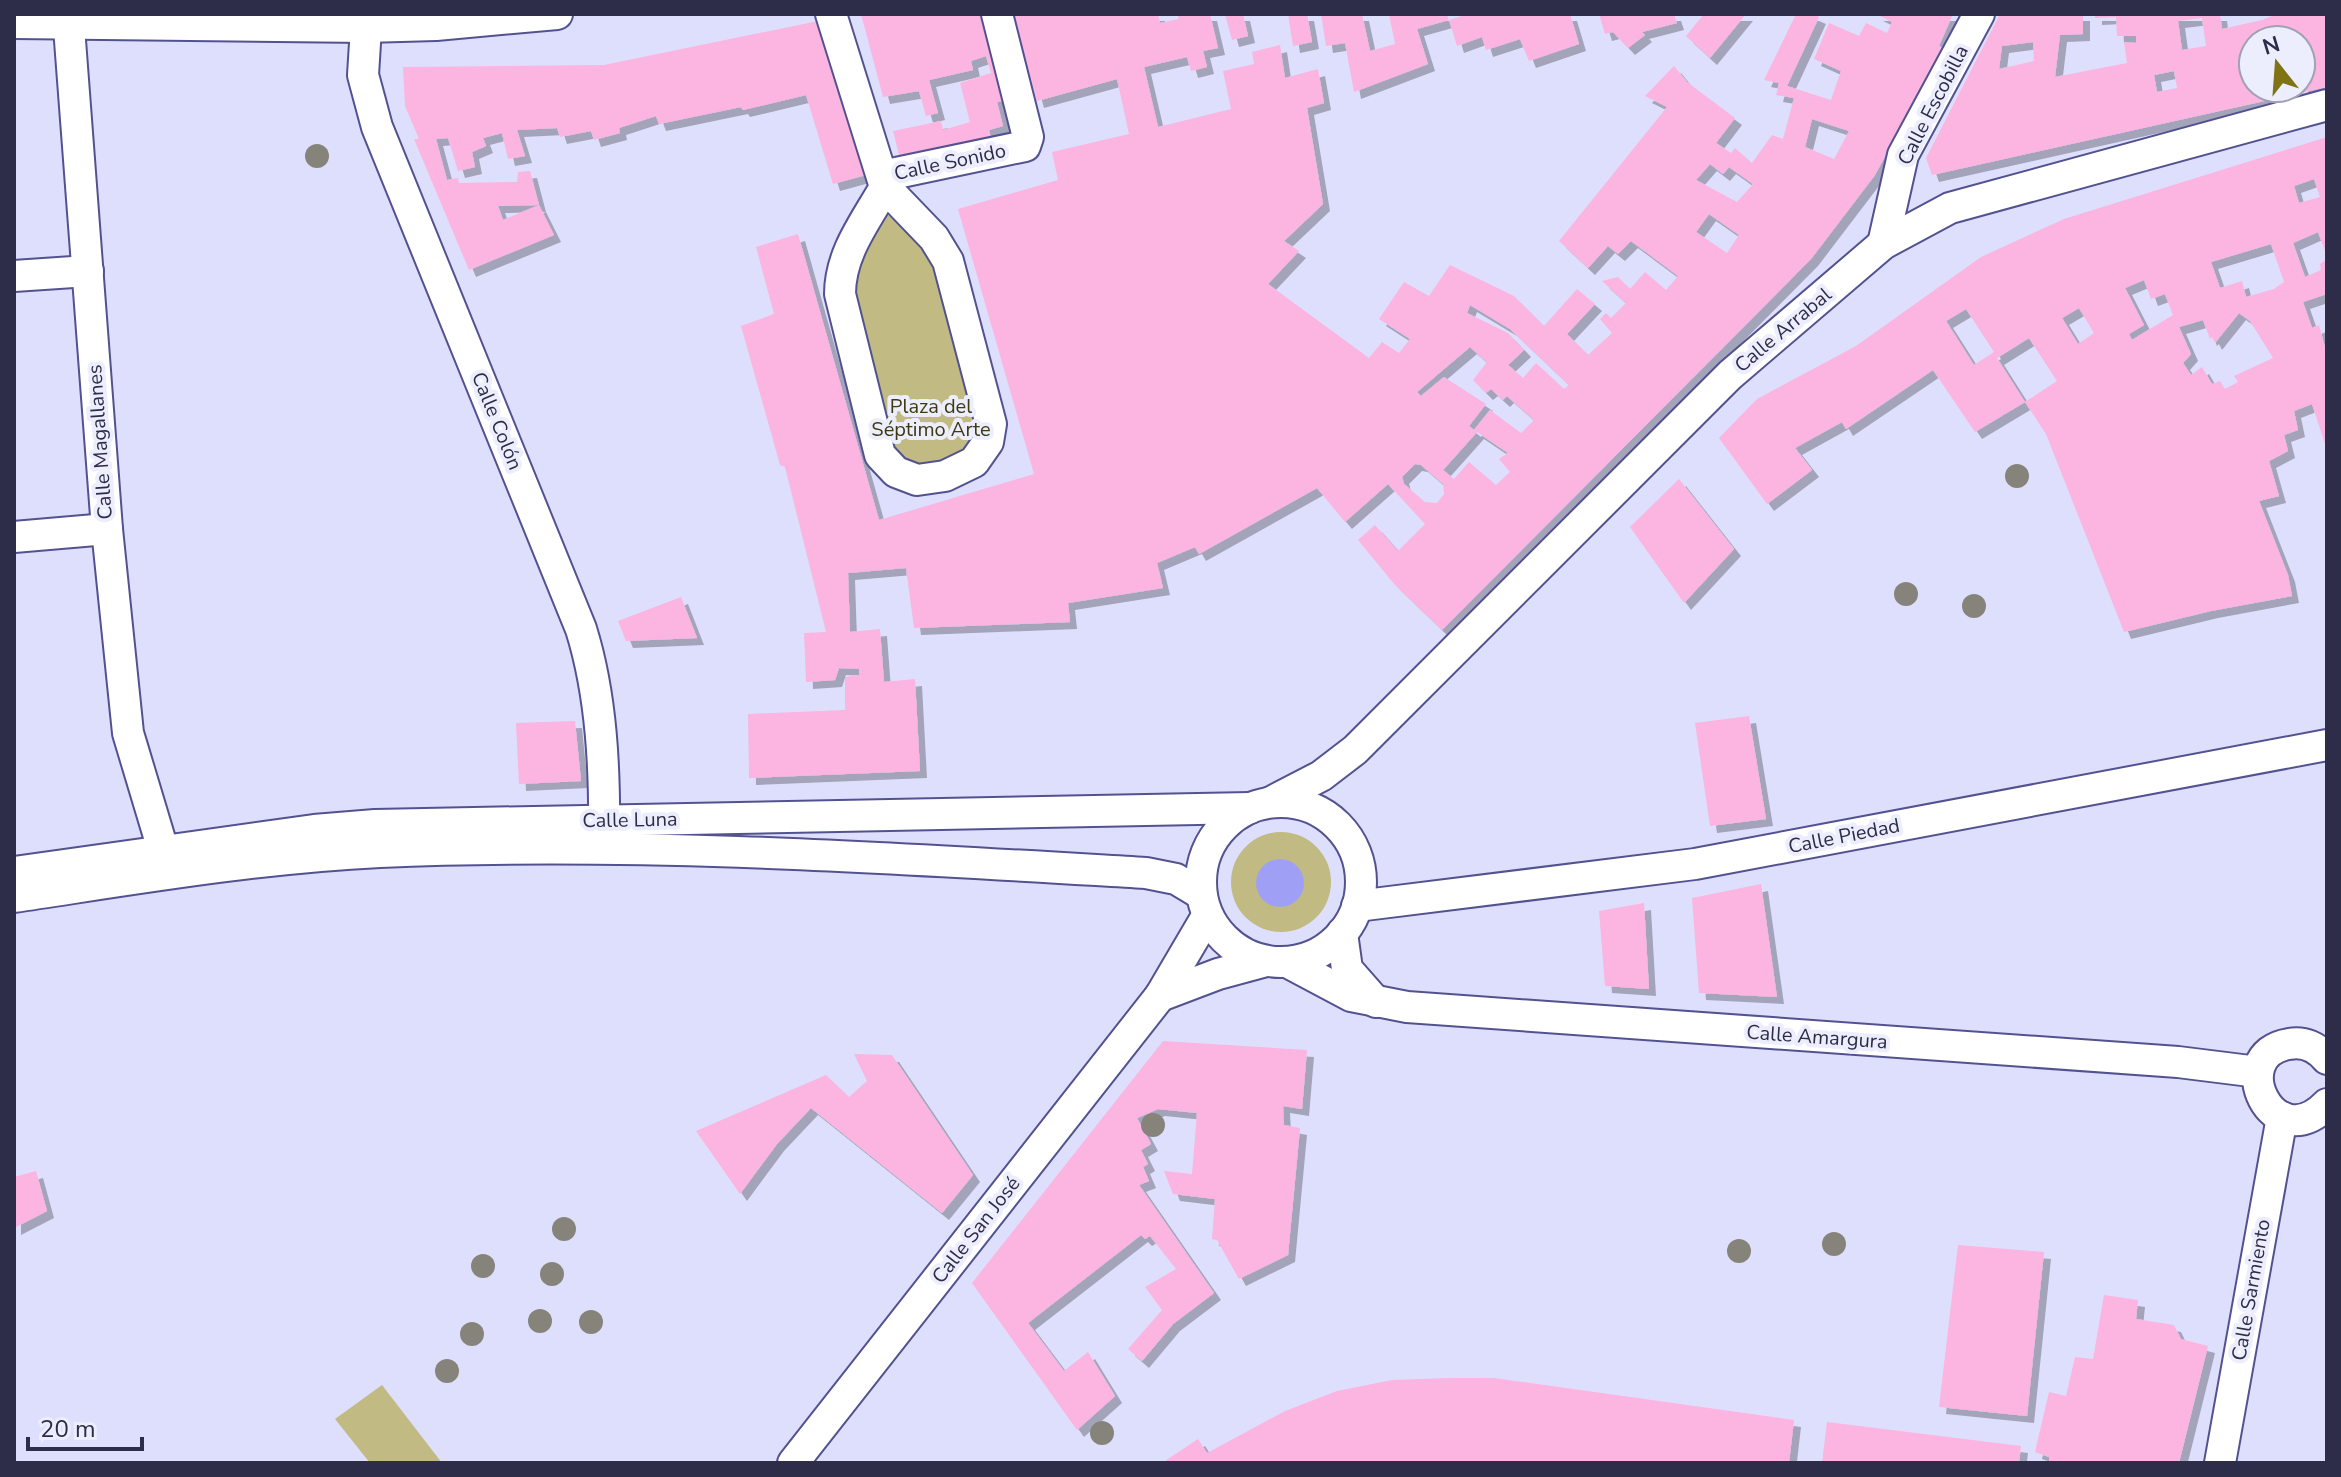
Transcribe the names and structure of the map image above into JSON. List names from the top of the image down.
{
  "streets": {
    "street": [
      "Calle Escobilla",
      "Calle Sonido",
      "Calle Arrabal",
      "Calle Colón",
      "Calle Magallanes",
      "Calle Luna",
      "Calle Piedad",
      "Calle Amargura",
      "Calle San José",
      "Calle Sarmiento"
    ]
  },
  "crossings": [
    ["Calle Escobilla", "Calle Arrabal"],
    ["Calle Arrabal", "Calle Luna"],
    ["Calle Arrabal", "Calle Piedad"],
    ["Calle Arrabal", "Calle Amargura"],
    ["Calle Arrabal", "Calle San José"],
    ["Calle Colón", "Calle Luna"],
    ["Calle Magallanes", "Calle Luna"],
    ["Calle Luna", "Calle Piedad"],
    ["Calle Luna", "Calle Amargura"],
    ["Calle Luna", "Calle San José"],
    ["Calle Piedad", "Calle Amargura"],
    ["Calle Piedad", "Calle San José"],
    ["Calle Amargura", "Calle San José"]
  ],
  "parks": ["Plaza del Séptimo Arte"],
  "scale_bar": "20 m",
  "north": "top"
}
